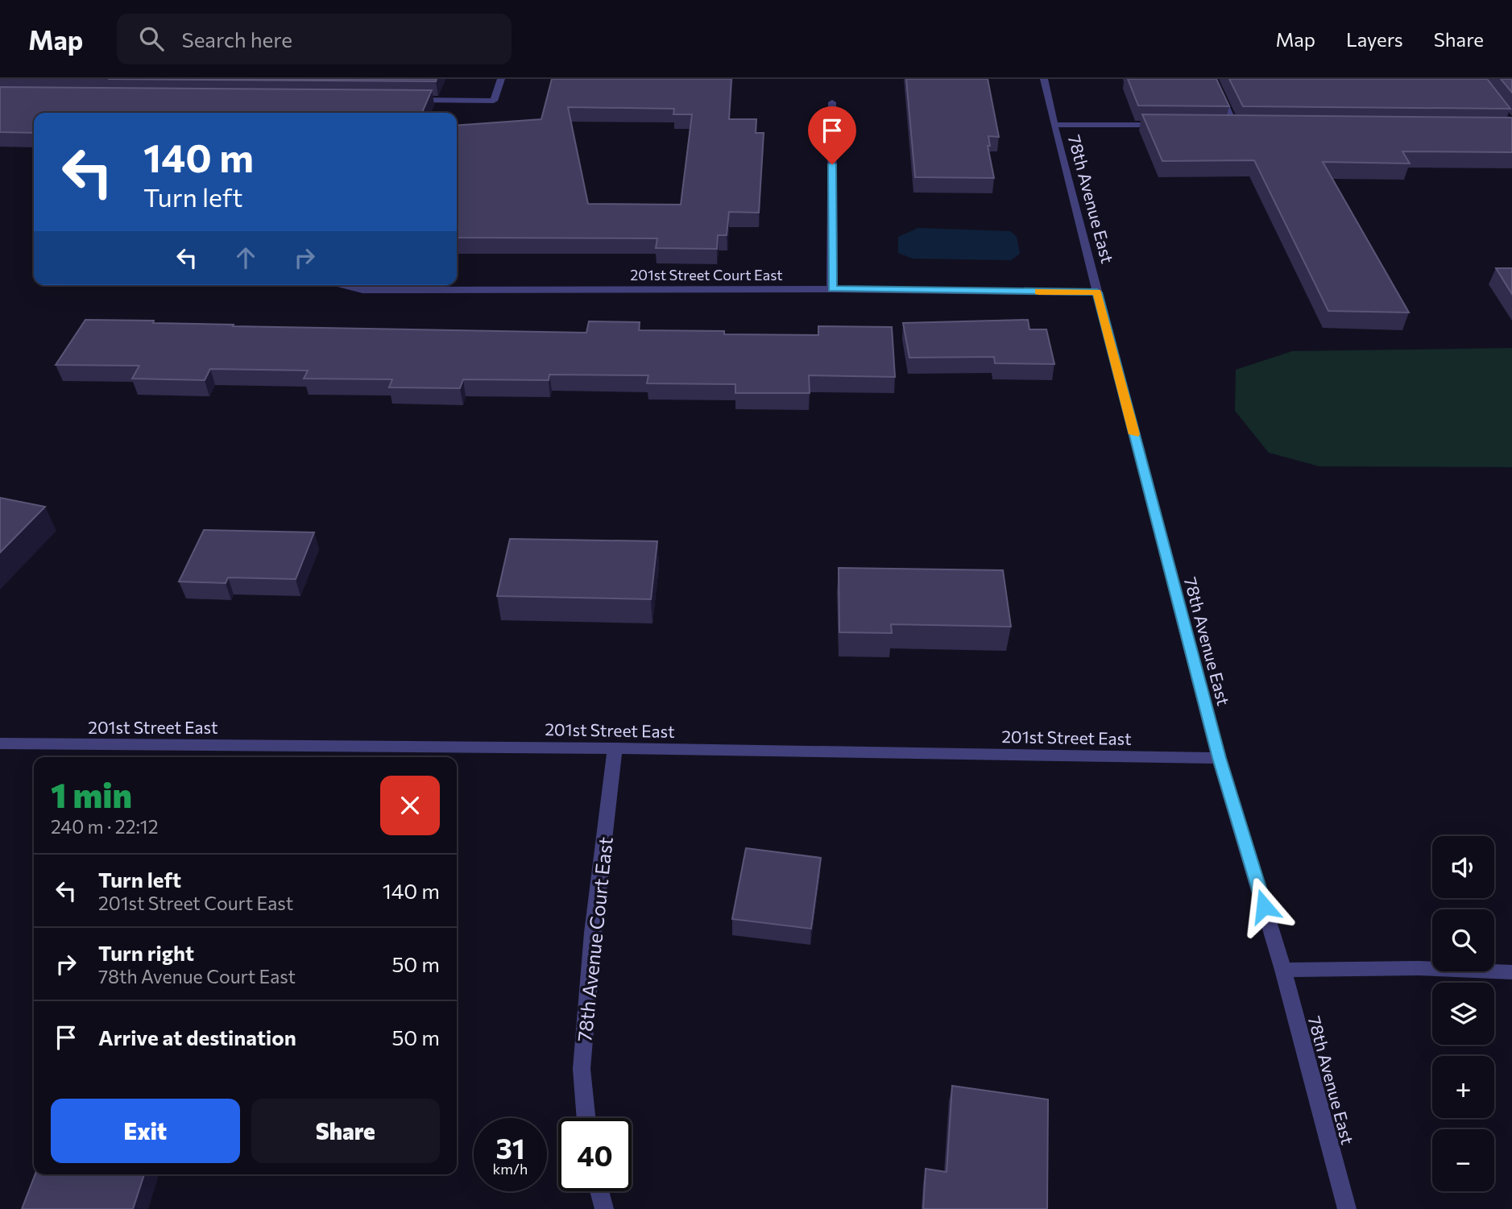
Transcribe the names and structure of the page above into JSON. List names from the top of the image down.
{
  "streets": {
    "street": [
      "78th Avenue East",
      "201st Street Court East",
      "201st Street East",
      "78th Avenue Court East"
    ]
  },
  "crossings": [
    ["78th Avenue East", "201st Street Court East"],
    ["78th Avenue East", "201st Street East"],
    ["201st Street East", "78th Avenue Court East"]
  ],
  "page": {
    "header": "Map",
    "search": "Search here",
    "nav": ["Map", "Layers", "Share"],
    "turn": ["140 m", "Turn left"],
    "heading": ["1 min", "240 m · 22:12"],
    "map_buttons": ["+", "−"],
    "list": [
      {
        "name": "Turn left",
        "note": "201st Street Court East",
        "value": "140 m"
      },
      {
        "name": "Turn right",
        "note": "78th Avenue Court East",
        "value": "50 m"
      },
      {
        "name": "Arrive at destination",
        "value": "50 m"
      }
    ],
    "buttons": ["Exit", "Share"],
    "speed": "31 km/h",
    "limit": "40"
  }
}
